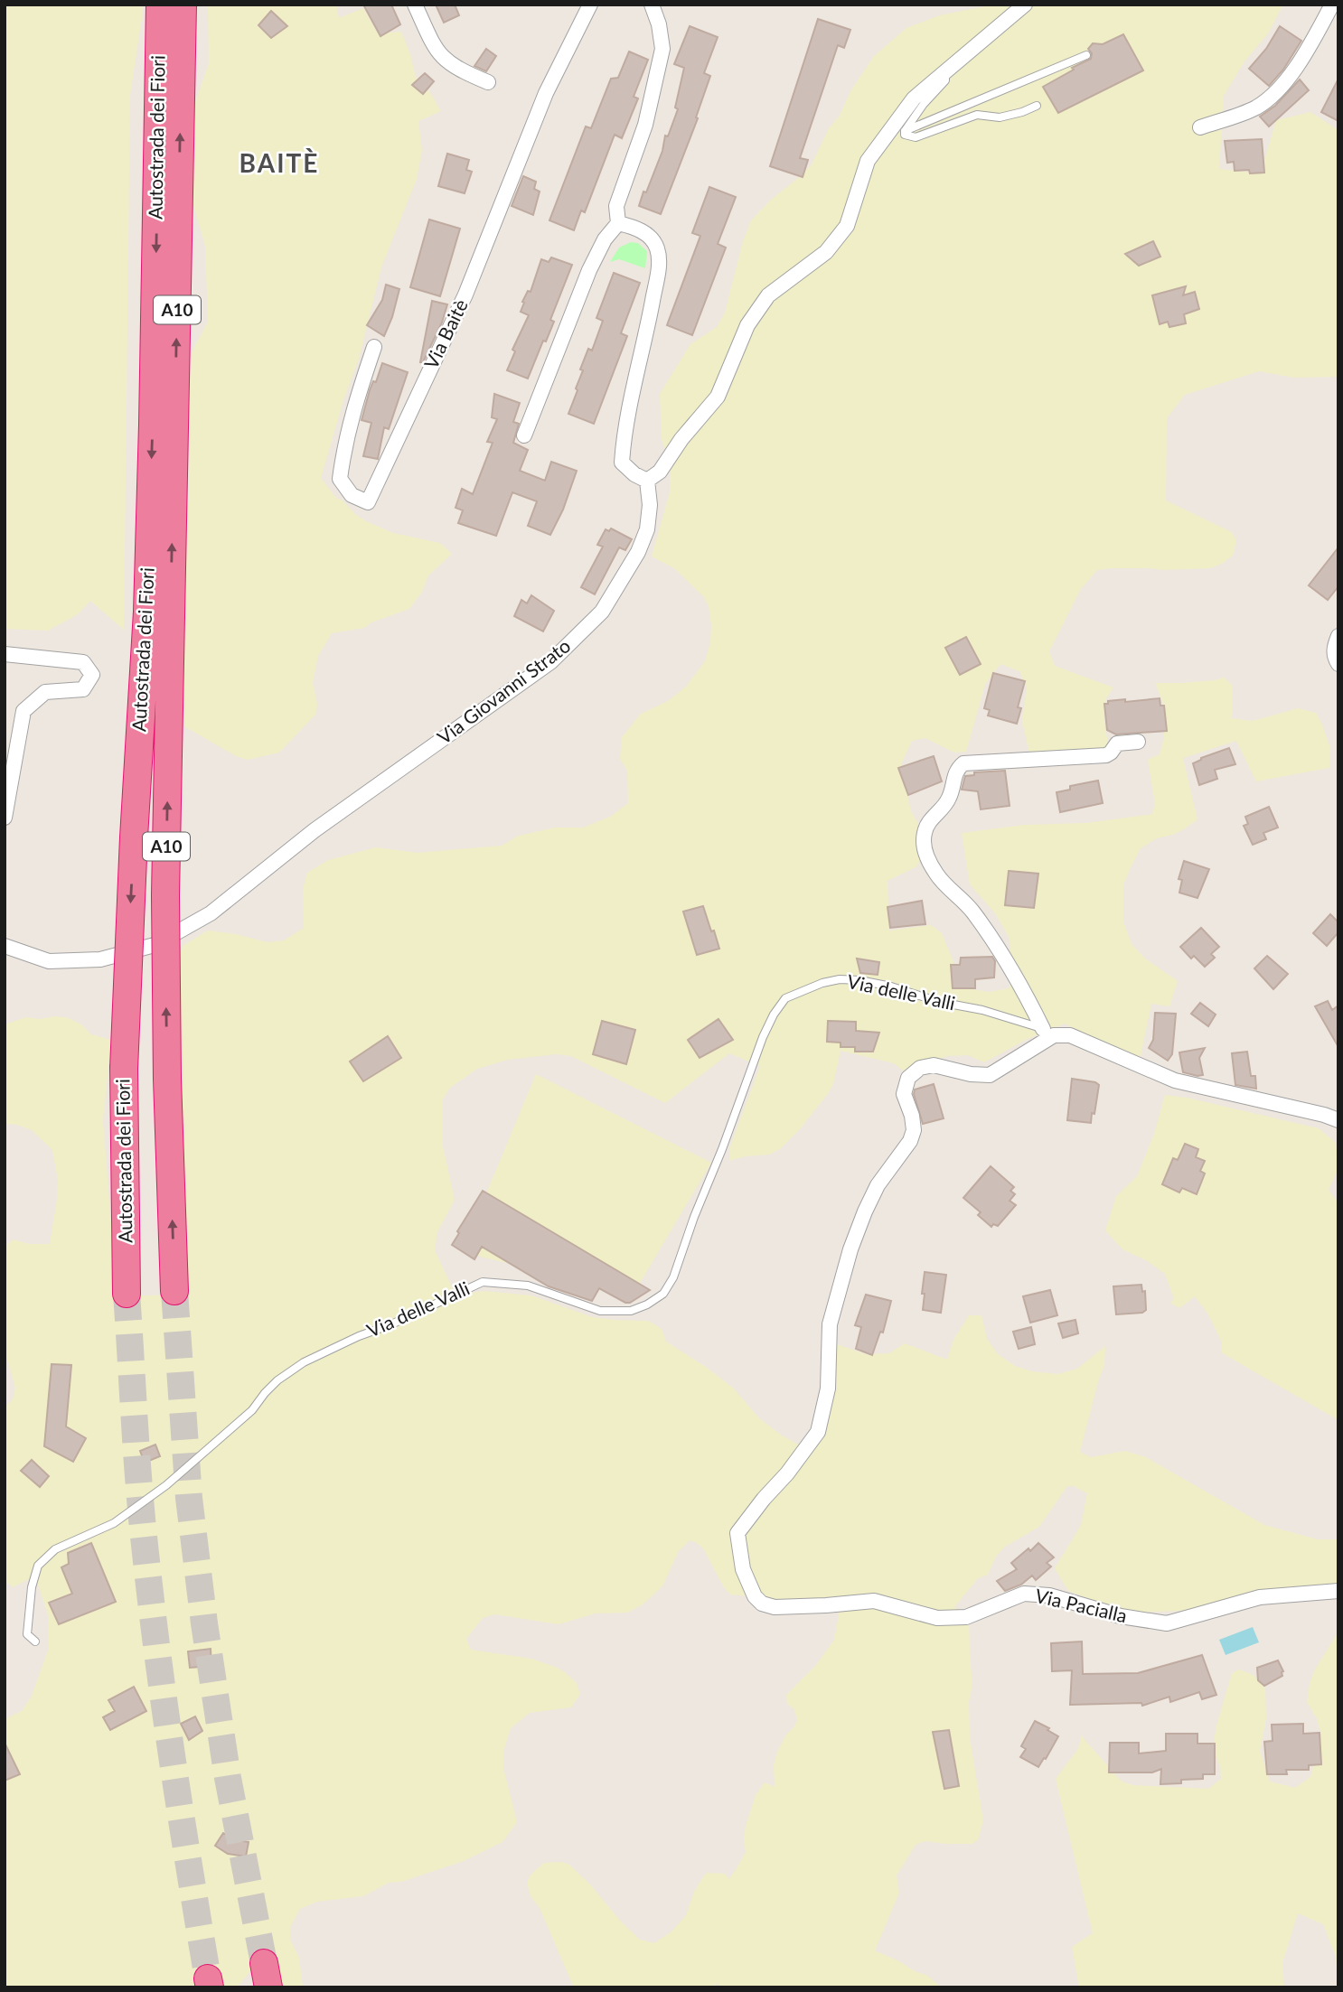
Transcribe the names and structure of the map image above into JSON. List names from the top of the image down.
{
  "streets": {
    "highway": ["Autostrada dei Fiori", "A10"],
    "street": [
      "Via Baitè",
      "Via Giovanni Strato",
      "Via delle Valli",
      "Via Pacialla"
    ]
  },
  "crossings": [
    ["Via delle Valli", "Via Pacialla"]
  ],
  "districts": ["BAITÈ"]
}
